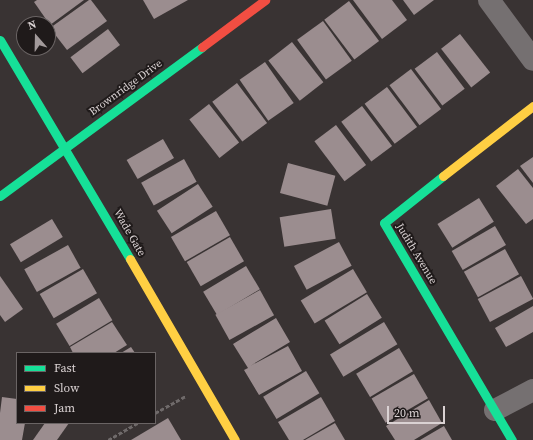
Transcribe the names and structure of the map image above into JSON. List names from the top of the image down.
{
  "streets": {
    "street": ["Brownridge Drive", "Wade Gate", "Judith Avenue"]
  },
  "crossings": [
    ["Brownridge Drive", "Wade Gate"]
  ],
  "legend": ["Fast", "Slow", "Jam"],
  "scale_bar": "20 m",
  "north": "top"
}
